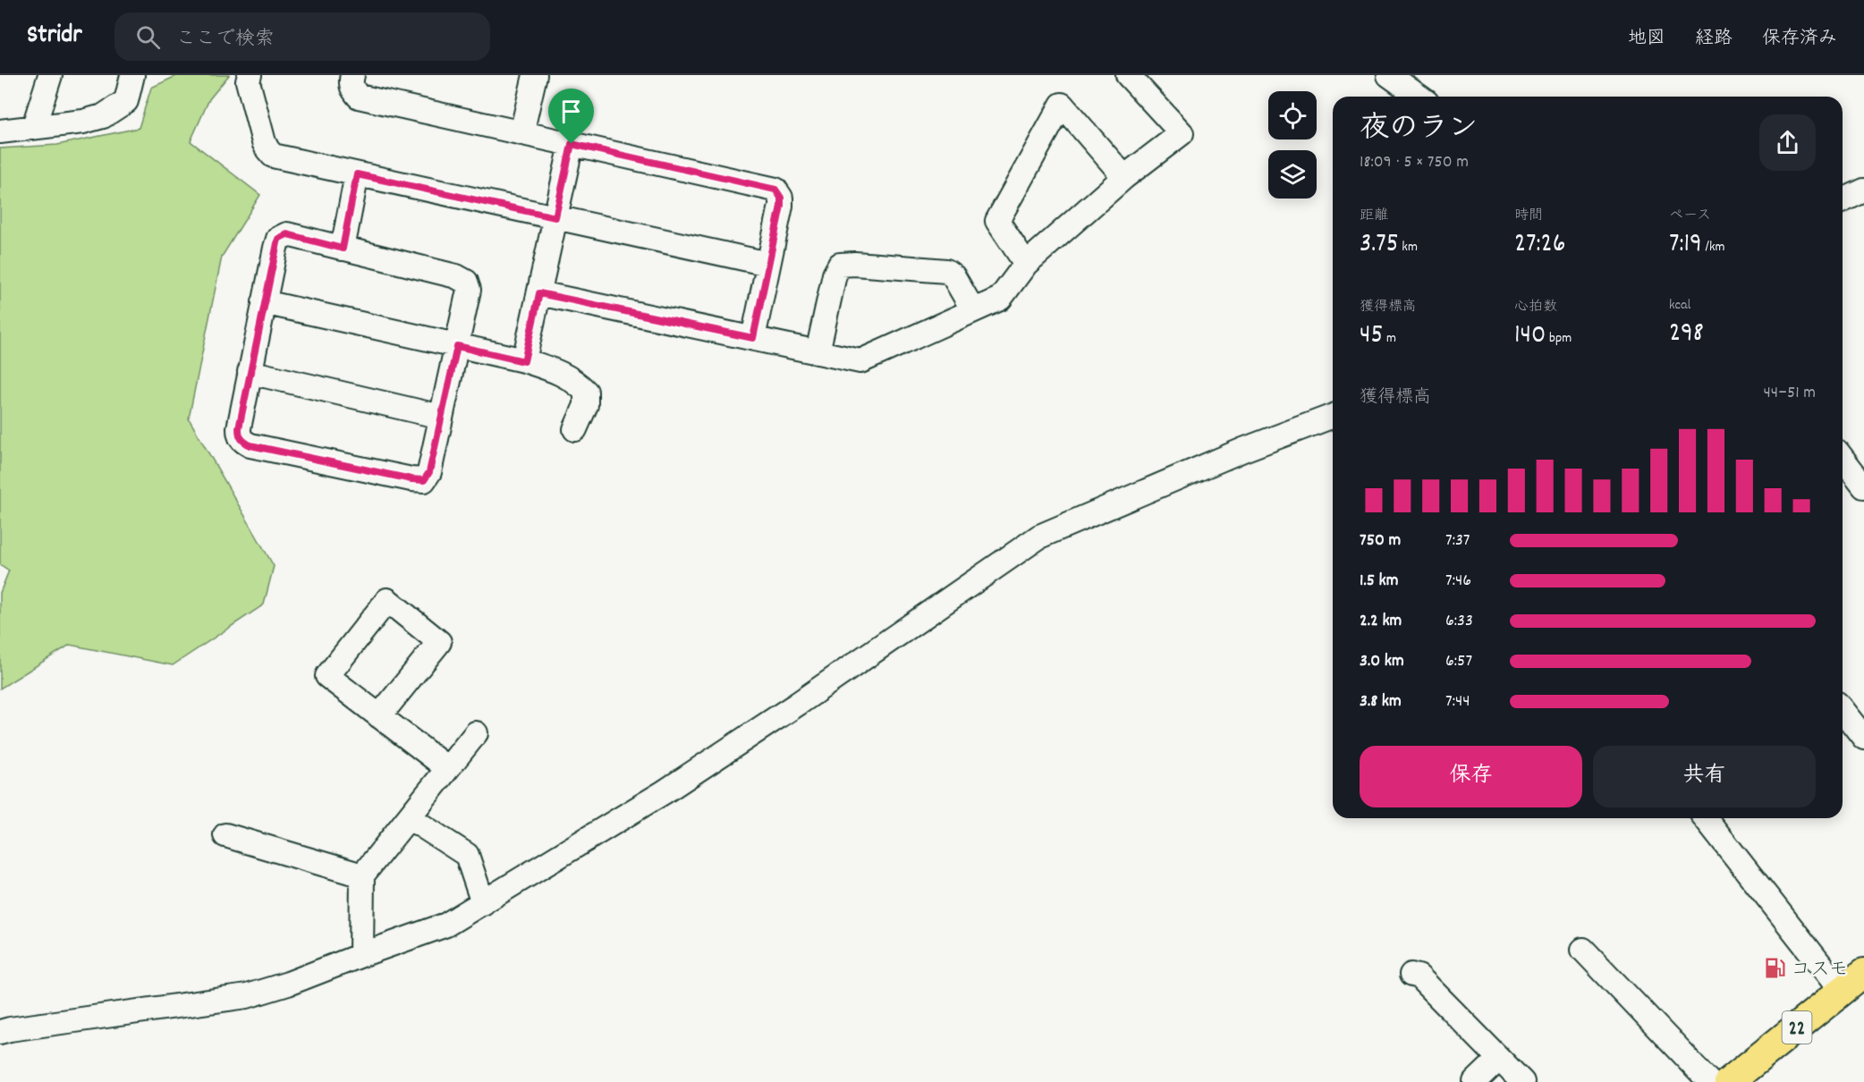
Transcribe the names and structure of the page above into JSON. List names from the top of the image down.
{
  "streets": {
    "main road": ["22"]
  },
  "places": {
    "fuel station": ["コスモ"]
  },
  "page": {
    "header": "Stridr",
    "search": "ここで検索",
    "nav": ["地図", "経路", "保存済み"],
    "heading": ["夜のラン", "18:09 · 5 × 750 m"],
    "stats": [
      ["距離", "3.75 km"],
      ["時間", "27:26"],
      ["ペース", "7:19 /km"],
      ["獲得標高", "45 m"],
      ["心拍数", "140 bpm"],
      ["kcal", "298"]
    ],
    "chart": ["獲得標高", "44–51 m"],
    "list": [
      {
        "name": "750 m",
        "note": "7:37"
      },
      {
        "name": "1.5 km",
        "note": "7:46"
      },
      {
        "name": "2.2 km",
        "note": "6:33"
      },
      {
        "name": "3.0 km",
        "note": "6:57"
      },
      {
        "name": "3.8 km",
        "note": "7:44"
      }
    ],
    "buttons": ["保存", "共有"]
  }
}
